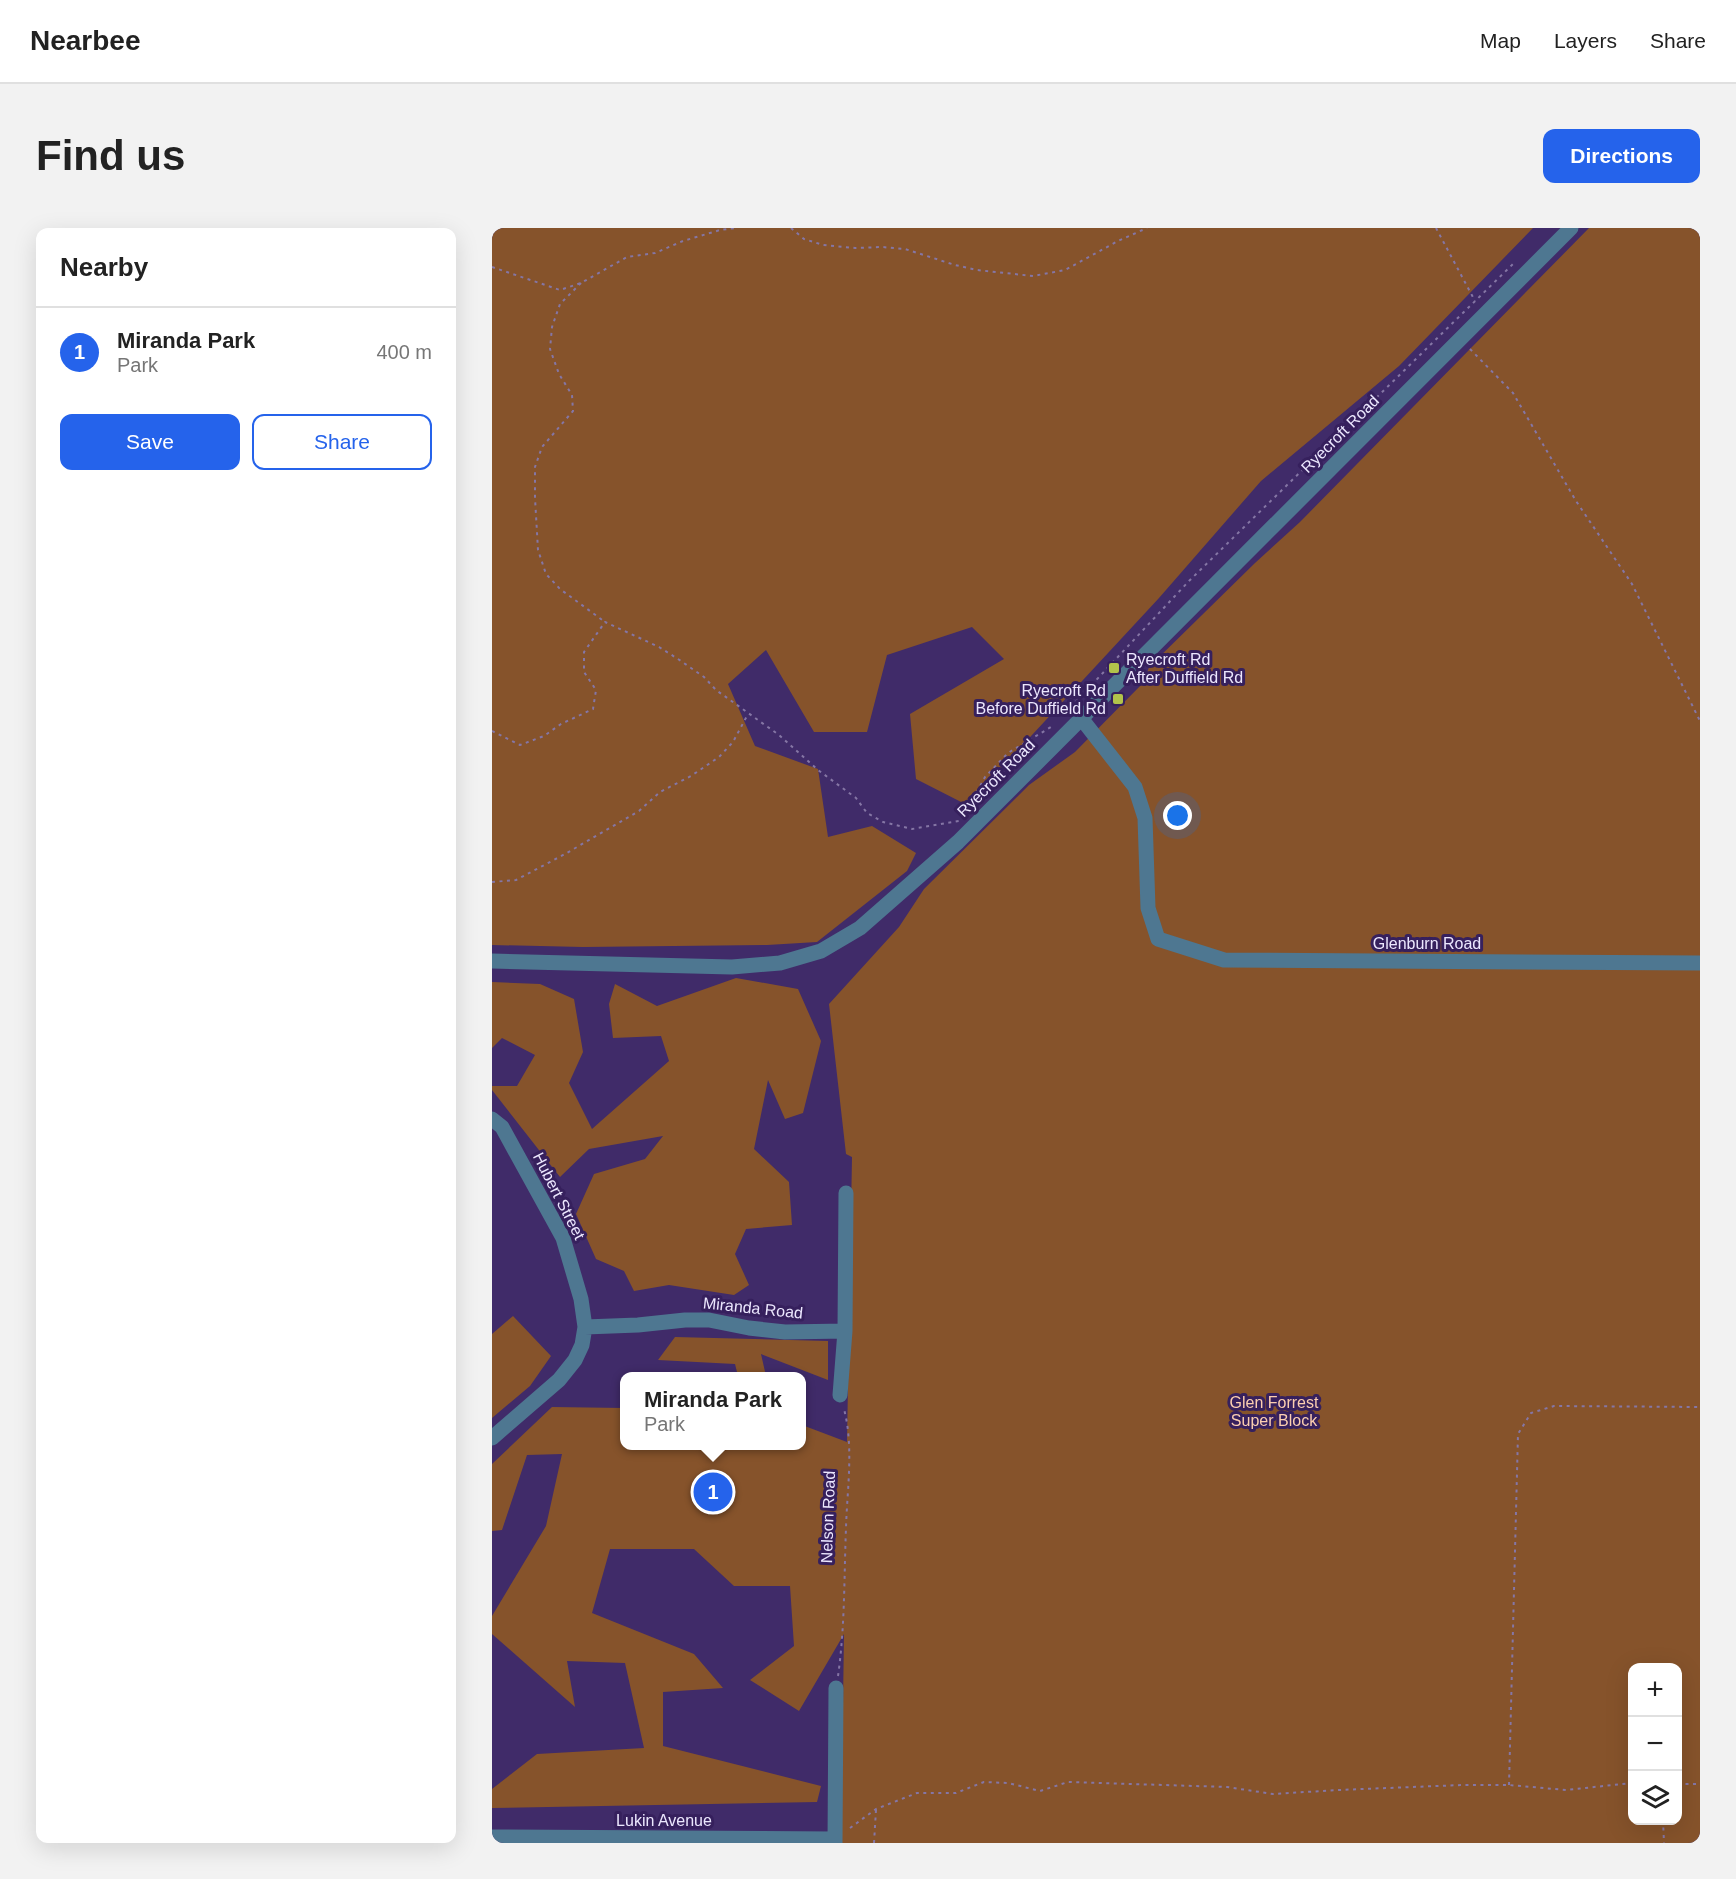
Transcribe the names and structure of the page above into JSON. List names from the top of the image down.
{
  "streets": {
    "street": [
      "Ryecroft Road",
      "Glenburn Road",
      "Hubert Street",
      "Miranda Road",
      "Lukin Avenue"
    ],
    "path": ["Nelson Road"]
  },
  "crossings": [
    ["Ryecroft Road", "Glenburn Road"],
    ["Hubert Street", "Miranda Road"]
  ],
  "parks": ["Glen Forrest Super Block"],
  "places": {
    "transit": ["Ryecroft Rd After Duffield Rd", "Ryecroft Rd Before Duffield Rd"]
  },
  "page": {
    "header": "Nearbee",
    "nav": ["Map", "Layers", "Share"],
    "buttons": [
      "Directions",
      ["Save", "Share"]
    ],
    "title": "Find us",
    "heading": "Nearby",
    "list": [
      {
        "mark": "1",
        "name": "Miranda Park",
        "note": "Park",
        "value": "400 m"
      }
    ],
    "popup": ["Miranda Park", "Park"],
    "pins": "1",
    "map_buttons": ["+", "−"]
  }
}
